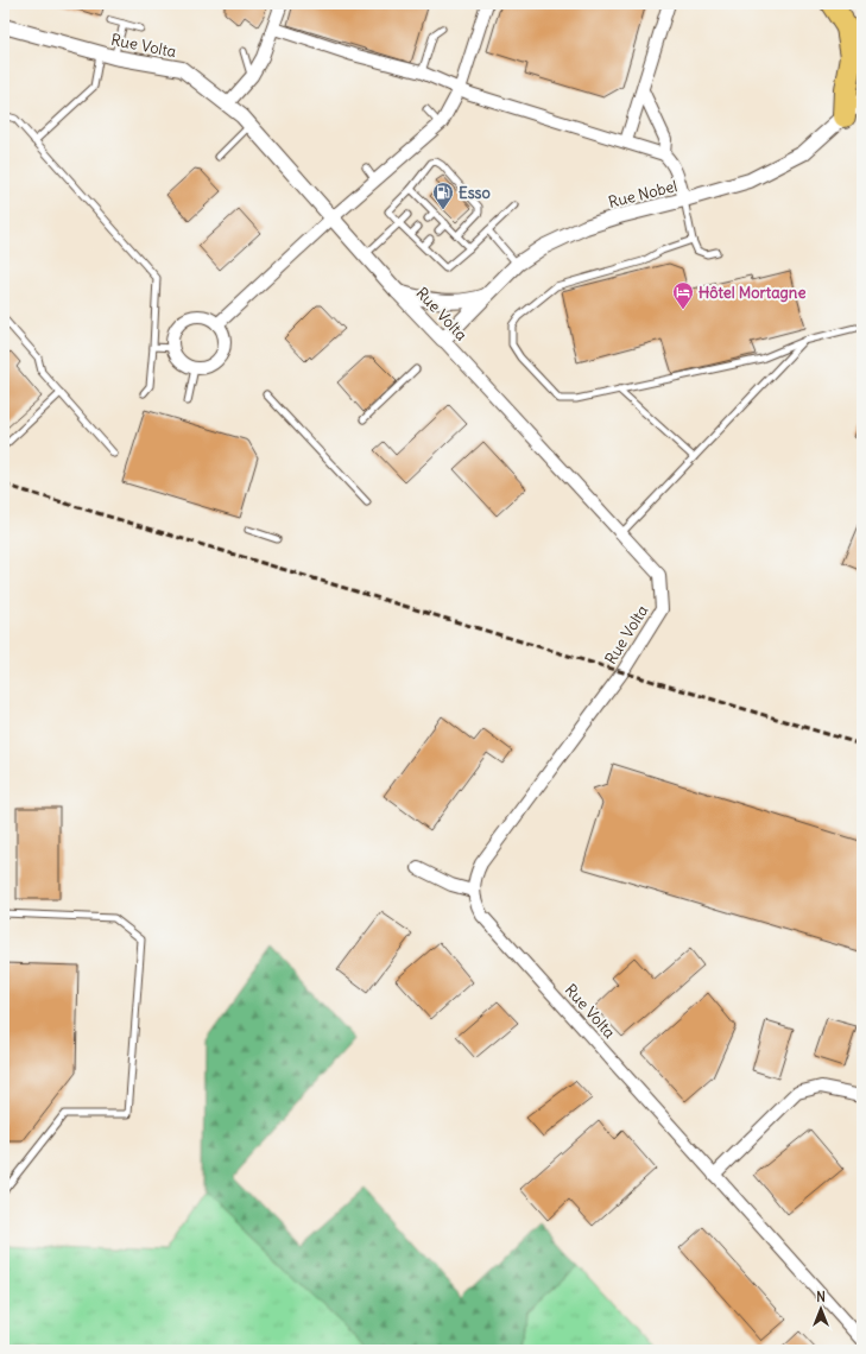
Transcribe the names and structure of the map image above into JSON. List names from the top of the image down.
{
  "streets": {
    "street": ["Rue Volta", "Rue Nobel"]
  },
  "crossings": [
    ["Rue Volta", "Rue Nobel"]
  ],
  "places": {
    "fuel station": ["Esso"],
    "hotel": ["Hôtel Mortagne"]
  },
  "north": "top"
}
